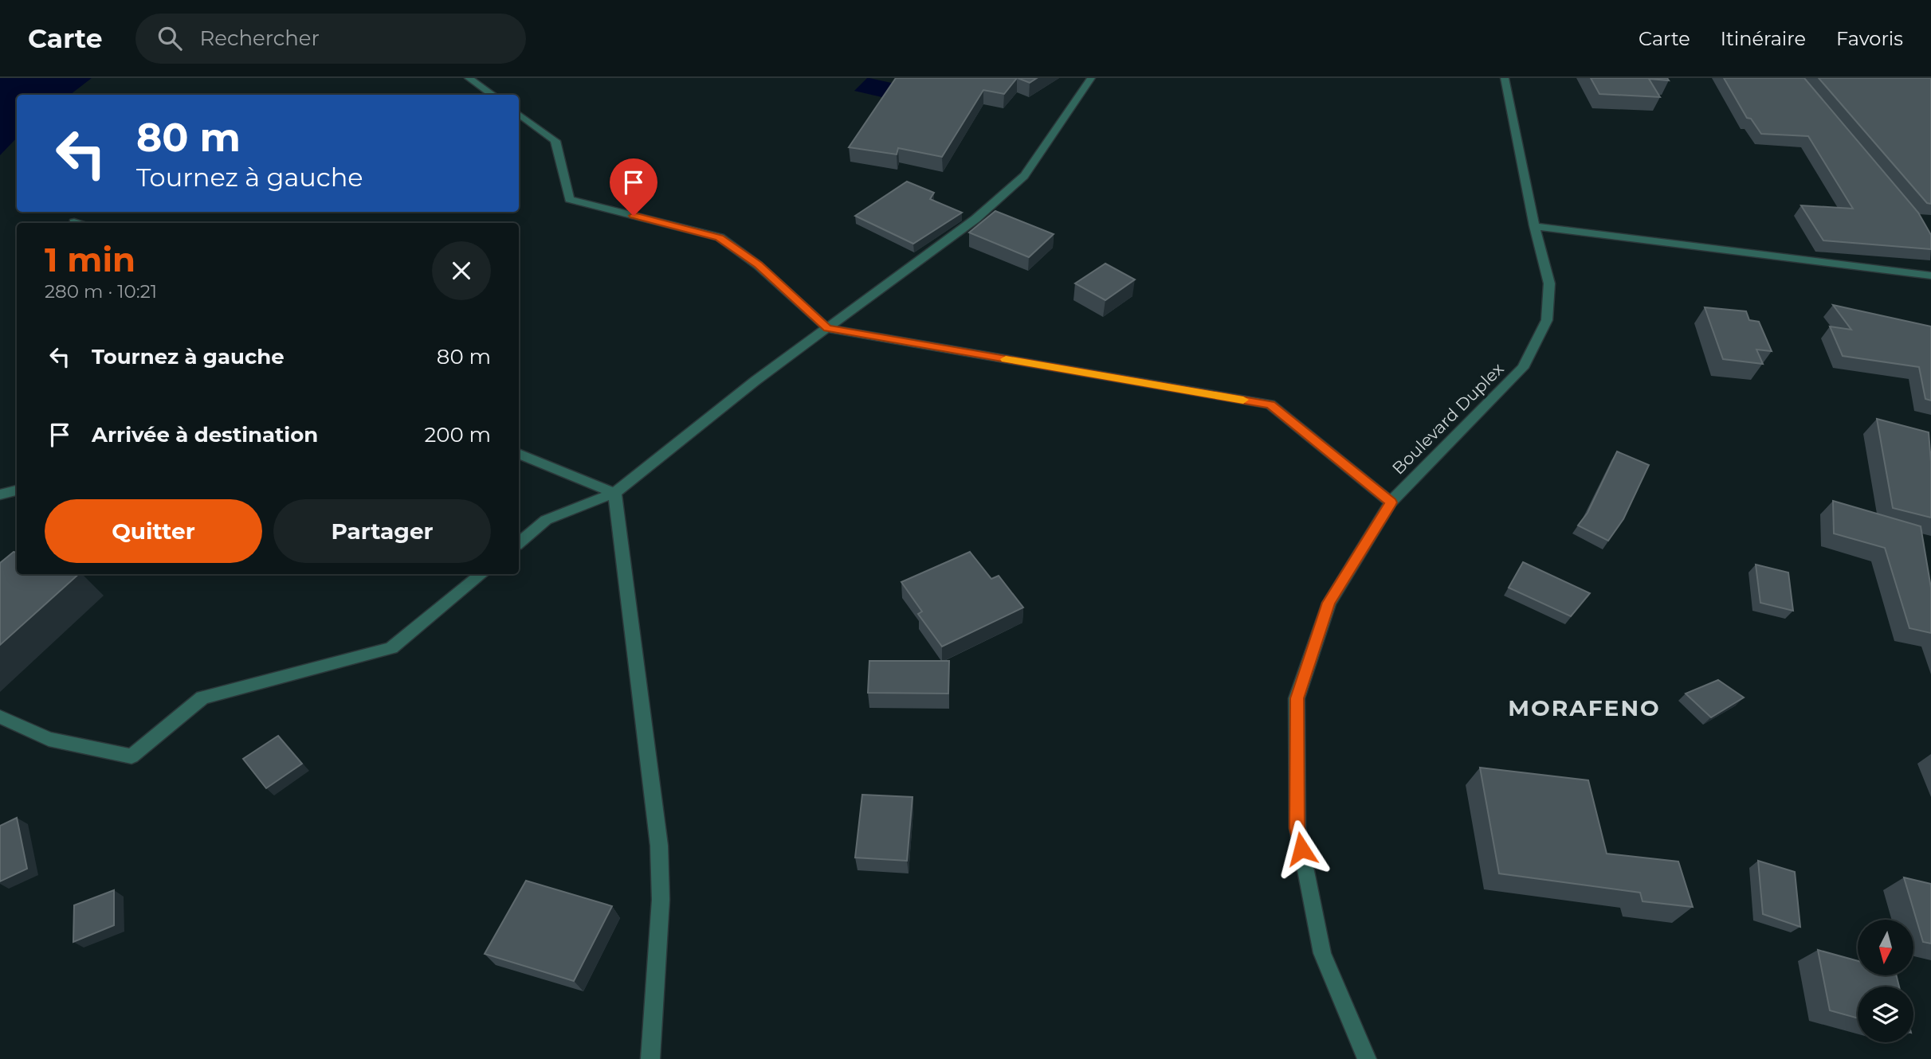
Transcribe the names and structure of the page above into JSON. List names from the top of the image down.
{
  "streets": {
    "street": ["Boulevard Duplex"]
  },
  "districts": ["MORAFENO"],
  "north": "bottom",
  "page": {
    "header": "Carte",
    "search": "Rechercher",
    "nav": ["Carte", "Itinéraire", "Favoris"],
    "turn": ["80 m", "Tournez à gauche"],
    "heading": ["1 min", "280 m · 10:21"],
    "list": [
      {
        "name": "Tournez à gauche",
        "value": "80 m"
      },
      {
        "name": "Arrivée à destination",
        "value": "200 m"
      }
    ],
    "buttons": ["Quitter", "Partager"]
  }
}
